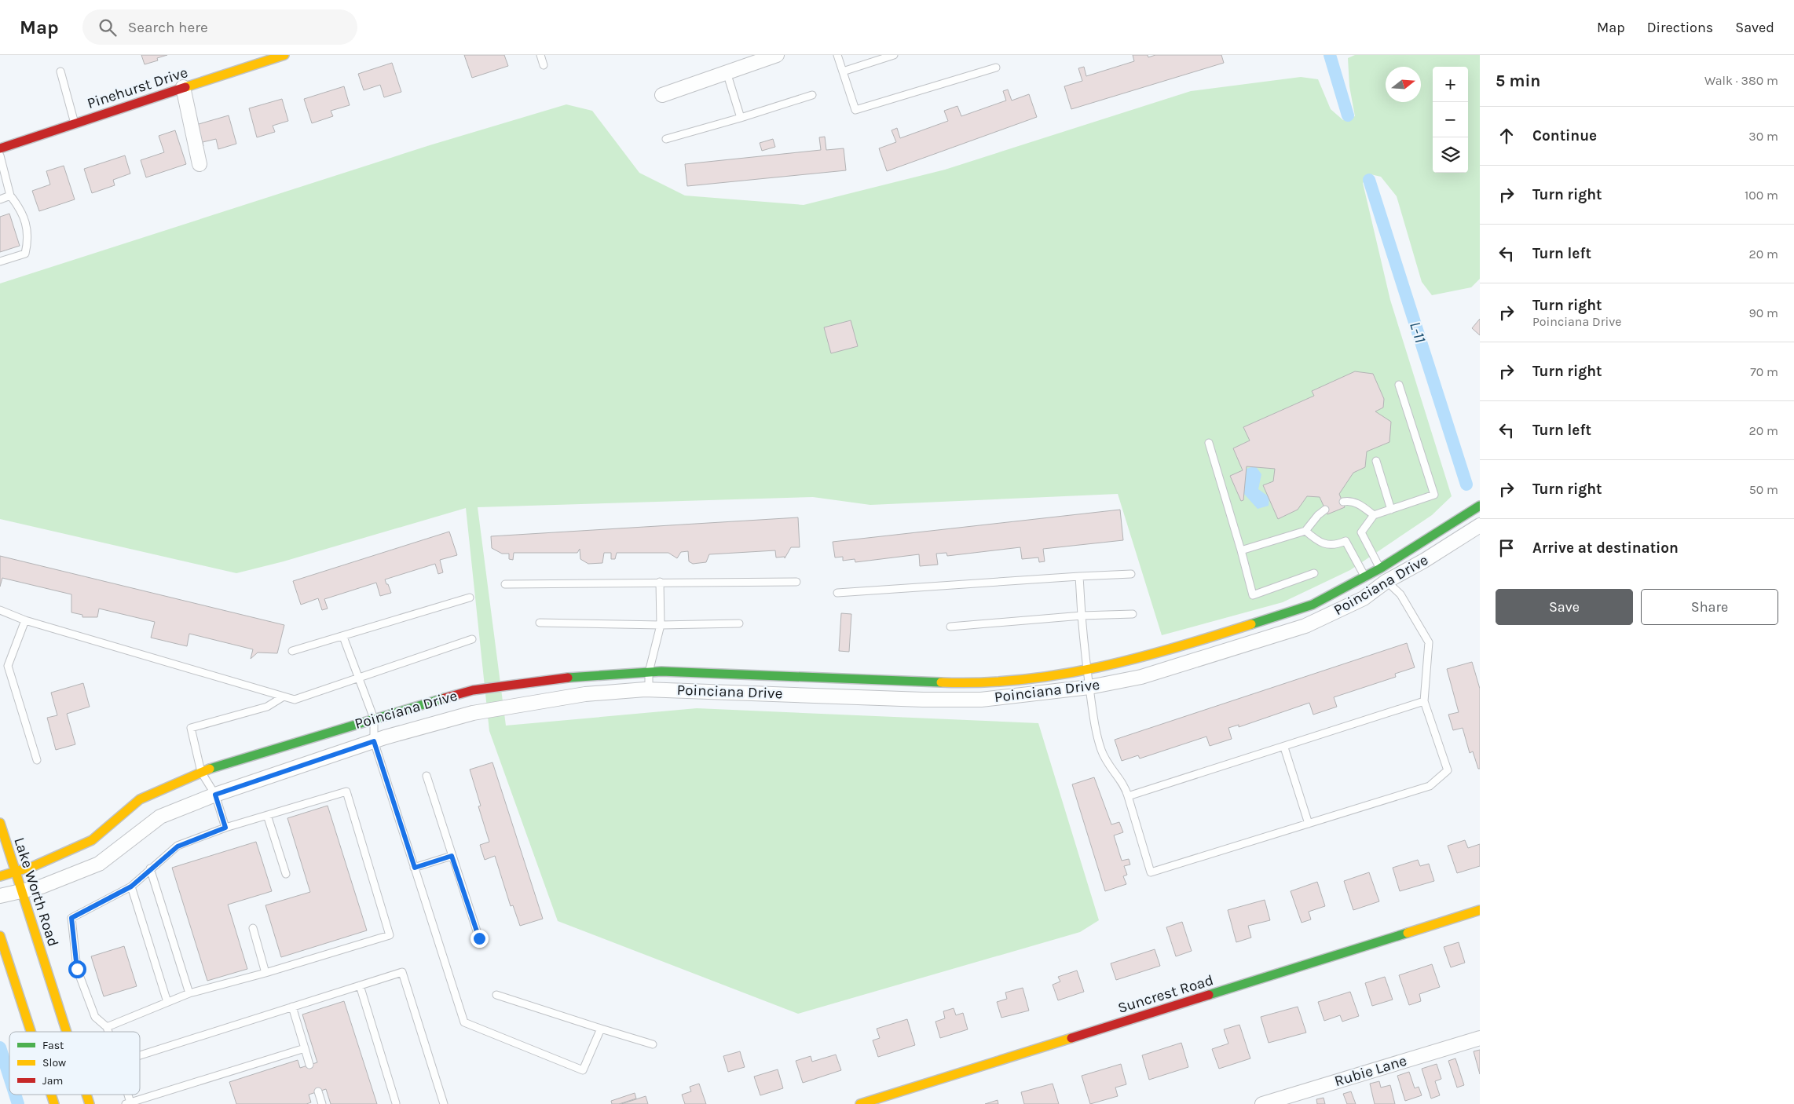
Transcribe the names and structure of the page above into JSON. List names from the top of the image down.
{
  "streets": {
    "street": [
      "Pinehurst Drive",
      "Poinciana Drive",
      "Lake Worth Road",
      "Suncrest Road",
      "Rubie Lane"
    ]
  },
  "crossings": [
    ["Poinciana Drive", "Lake Worth Road"]
  ],
  "water": ["L-11"],
  "legend": ["Fast", "Slow", "Jam"],
  "north": "right",
  "page": {
    "header": "Map",
    "search": "Search here",
    "nav": ["Map", "Directions", "Saved"],
    "heading": ["5 min", "Walk · 380 m"],
    "map_buttons": ["+", "−"],
    "list": [
      ["Continue", "30 m"],
      ["Turn right", "100 m"],
      ["Turn left", "20 m"],
      ["Turn right", "Poinciana Drive", "90 m"],
      ["Turn right", "70 m"],
      ["Turn left", "20 m"],
      ["Turn right", "50 m"],
      "Arrive at destination"
    ],
    "buttons": ["Save", "Share"]
  }
}
